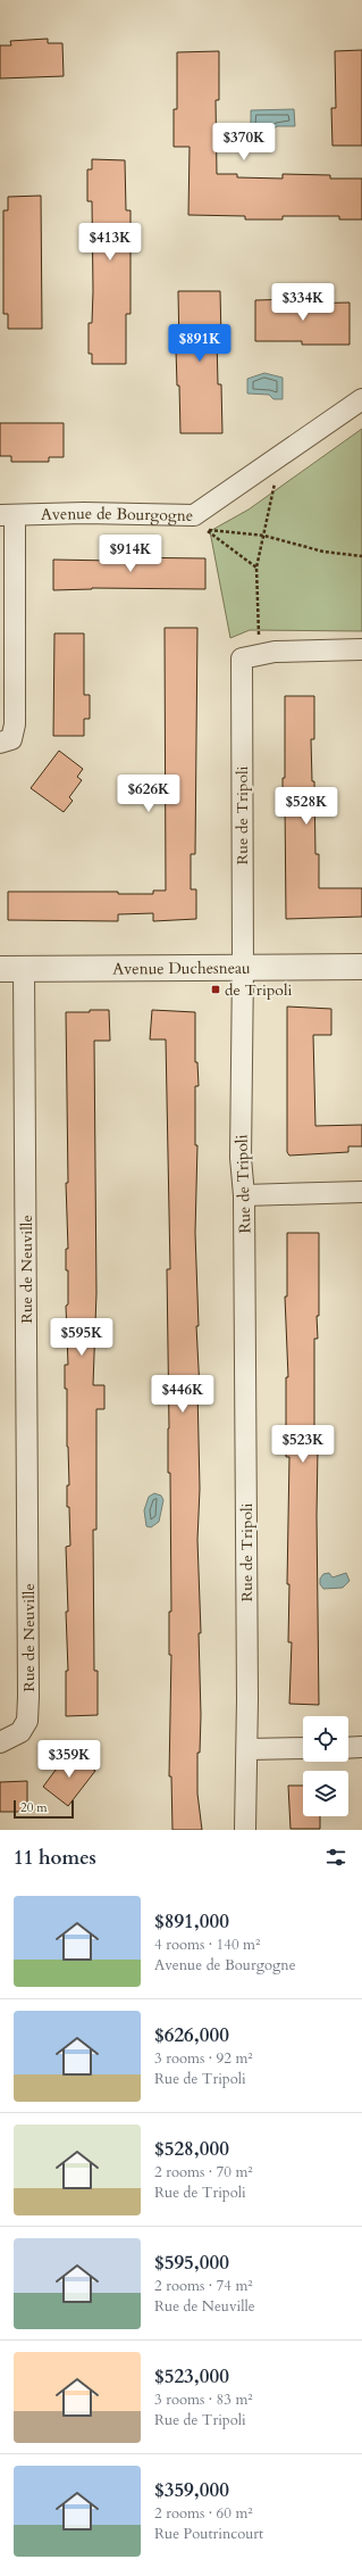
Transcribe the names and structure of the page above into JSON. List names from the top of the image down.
{
  "streets": {
    "street": [
      "Avenue de Bourgogne",
      "Rue de Tripoli",
      "Avenue Duchesneau",
      "Rue de Neuville"
    ]
  },
  "crossings": [
    ["Rue de Tripoli", "Avenue Duchesneau"],
    ["Avenue Duchesneau", "Rue de Neuville"]
  ],
  "places": {
    "transit": ["de Tripoli"]
  },
  "scale_bar": "20 m",
  "page": {
    "price": [
      "$370K",
      "$413K",
      "$334K",
      "$891K",
      "$914K",
      "$626K",
      "$528K",
      "$595K",
      "$446K",
      "$523K",
      "$359K"
    ],
    "scale": "20 m",
    "heading": "11 homes",
    "list": [
      {
        "name": "$891,000",
        "note": "4 rooms · 140 m² · Avenue de Bourgogne"
      },
      {
        "name": "$626,000",
        "note": "3 rooms · 92 m² · Rue de Tripoli"
      },
      {
        "name": "$528,000",
        "note": "2 rooms · 70 m² · Rue de Tripoli"
      },
      {
        "name": "$595,000",
        "note": "2 rooms · 74 m² · Rue de Neuville"
      },
      {
        "name": "$523,000",
        "note": "3 rooms · 83 m² · Rue de Tripoli"
      },
      {
        "name": "$359,000",
        "note": "2 rooms · 60 m² · Rue Poutrincourt"
      }
    ]
  }
}
